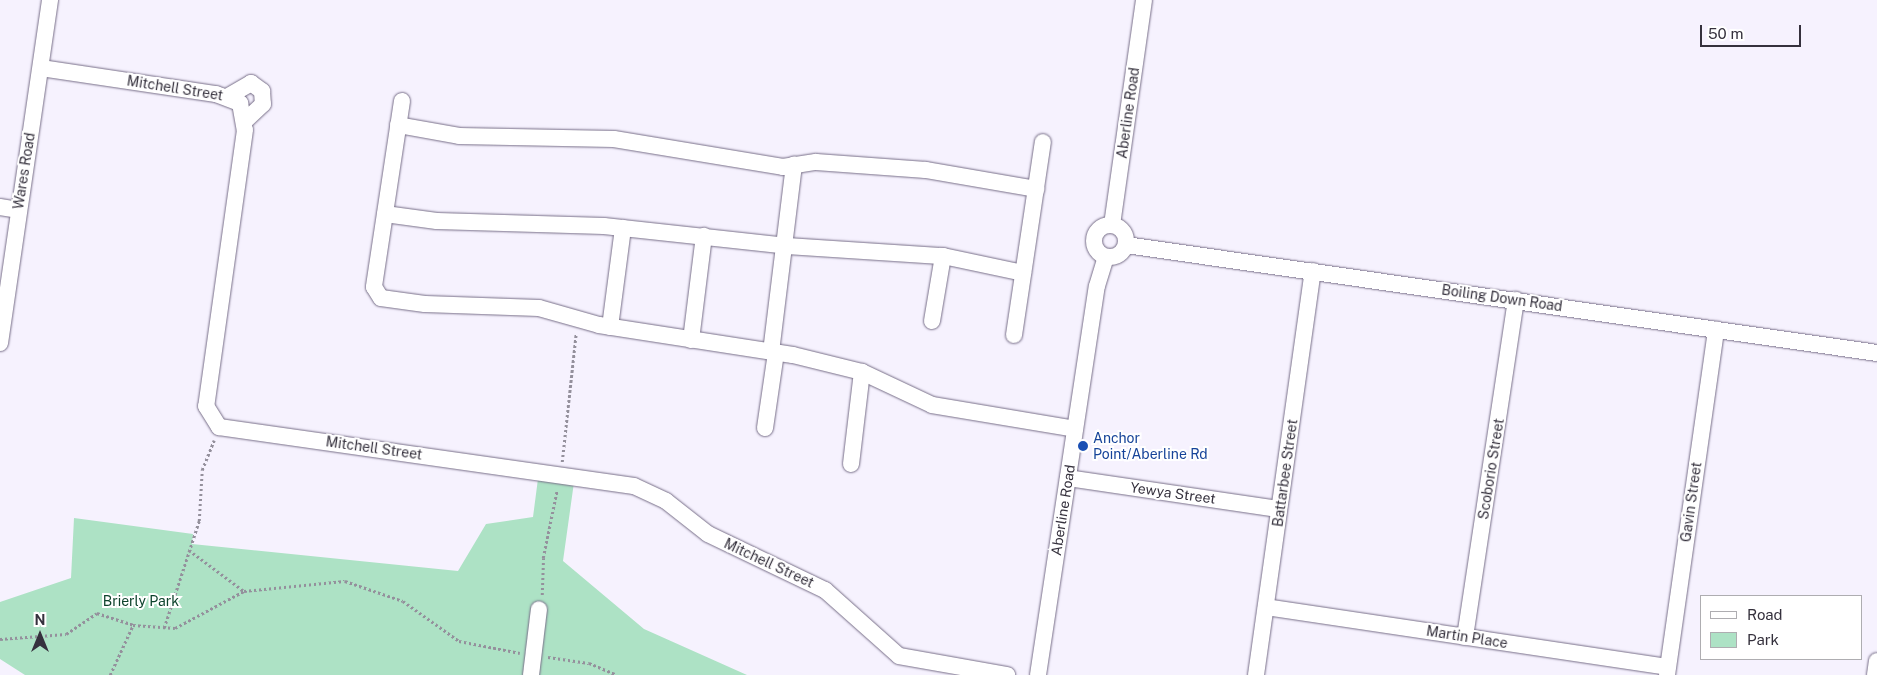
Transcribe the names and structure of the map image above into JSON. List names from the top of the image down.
{
  "streets": {
    "street": [
      "Mitchell Street",
      "Aberline Road",
      "Wares Road",
      "Boiling Down Road",
      "Scoborio Street",
      "Battarbee Street",
      "Yewya Street",
      "Gavin Street",
      "Martin Place"
    ]
  },
  "crossings": [
    ["Mitchell Street", "Wares Road"],
    ["Aberline Road", "Boiling Down Road"],
    ["Aberline Road", "Yewya Street"],
    ["Boiling Down Road", "Scoborio Street"],
    ["Boiling Down Road", "Battarbee Street"],
    ["Boiling Down Road", "Gavin Street"],
    ["Scoborio Street", "Martin Place"],
    ["Battarbee Street", "Yewya Street"],
    ["Battarbee Street", "Martin Place"],
    ["Gavin Street", "Martin Place"]
  ],
  "parks": ["Brierly Park"],
  "places": ["Anchor Point/Aberline Rd"],
  "legend": ["Road", "Park"],
  "scale_bar": "50 m",
  "north": "top"
}
